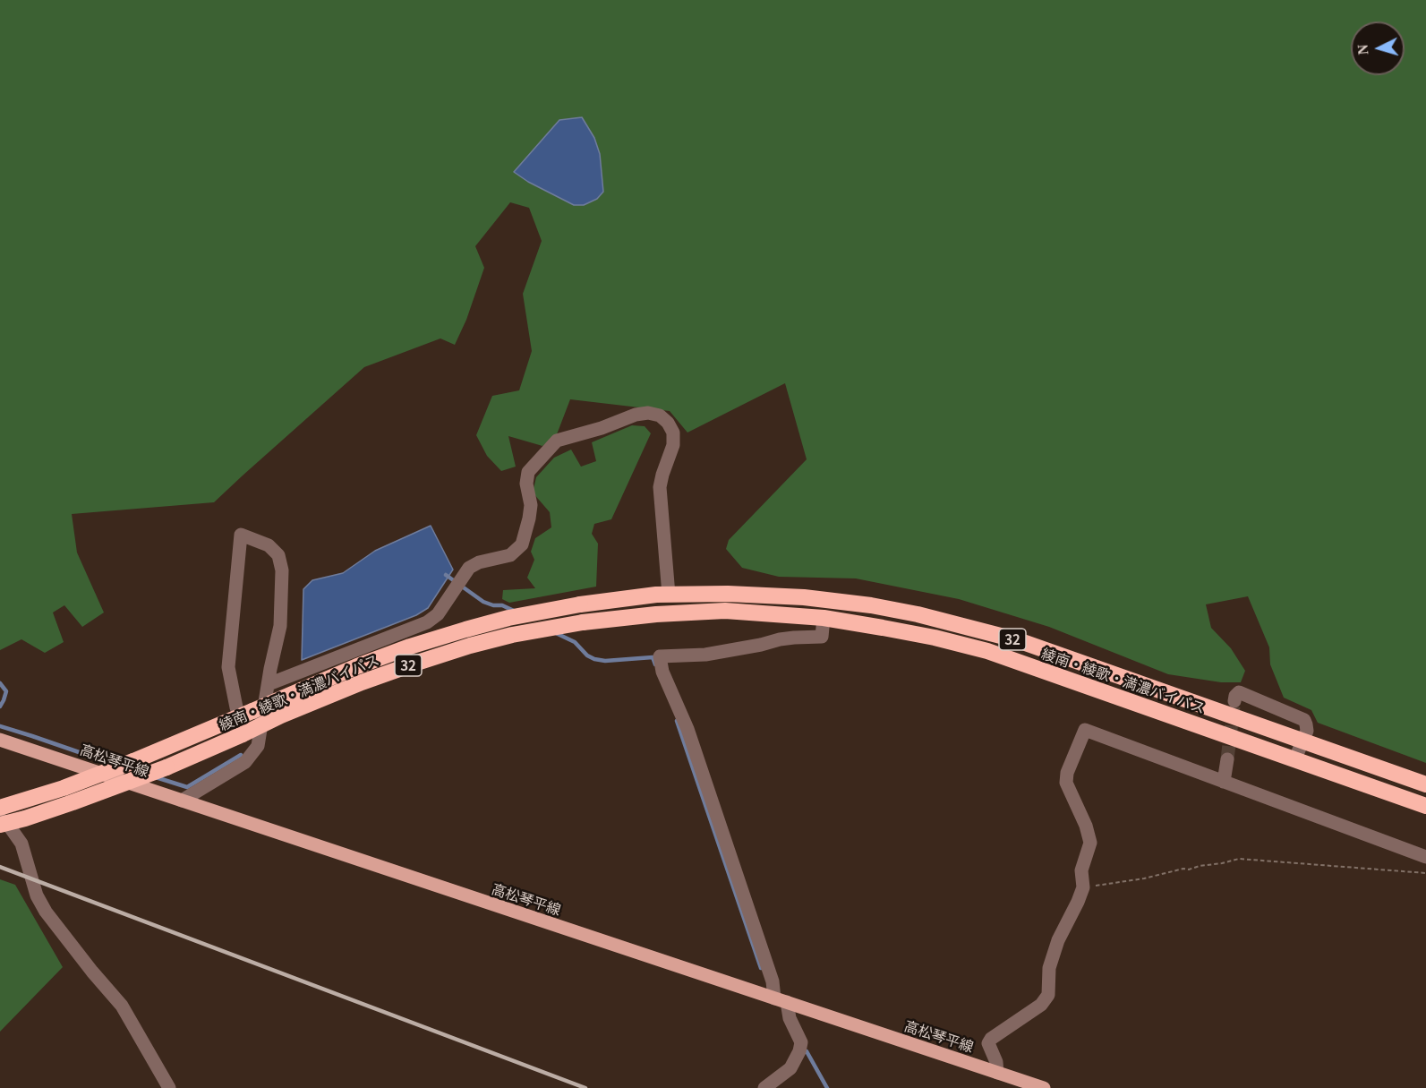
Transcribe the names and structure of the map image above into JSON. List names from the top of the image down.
{
  "streets": {
    "highway": ["32", "綾南・綾歌・満濃バイパス"],
    "main road": ["高松琴平線"]
  },
  "north": "left"
}
